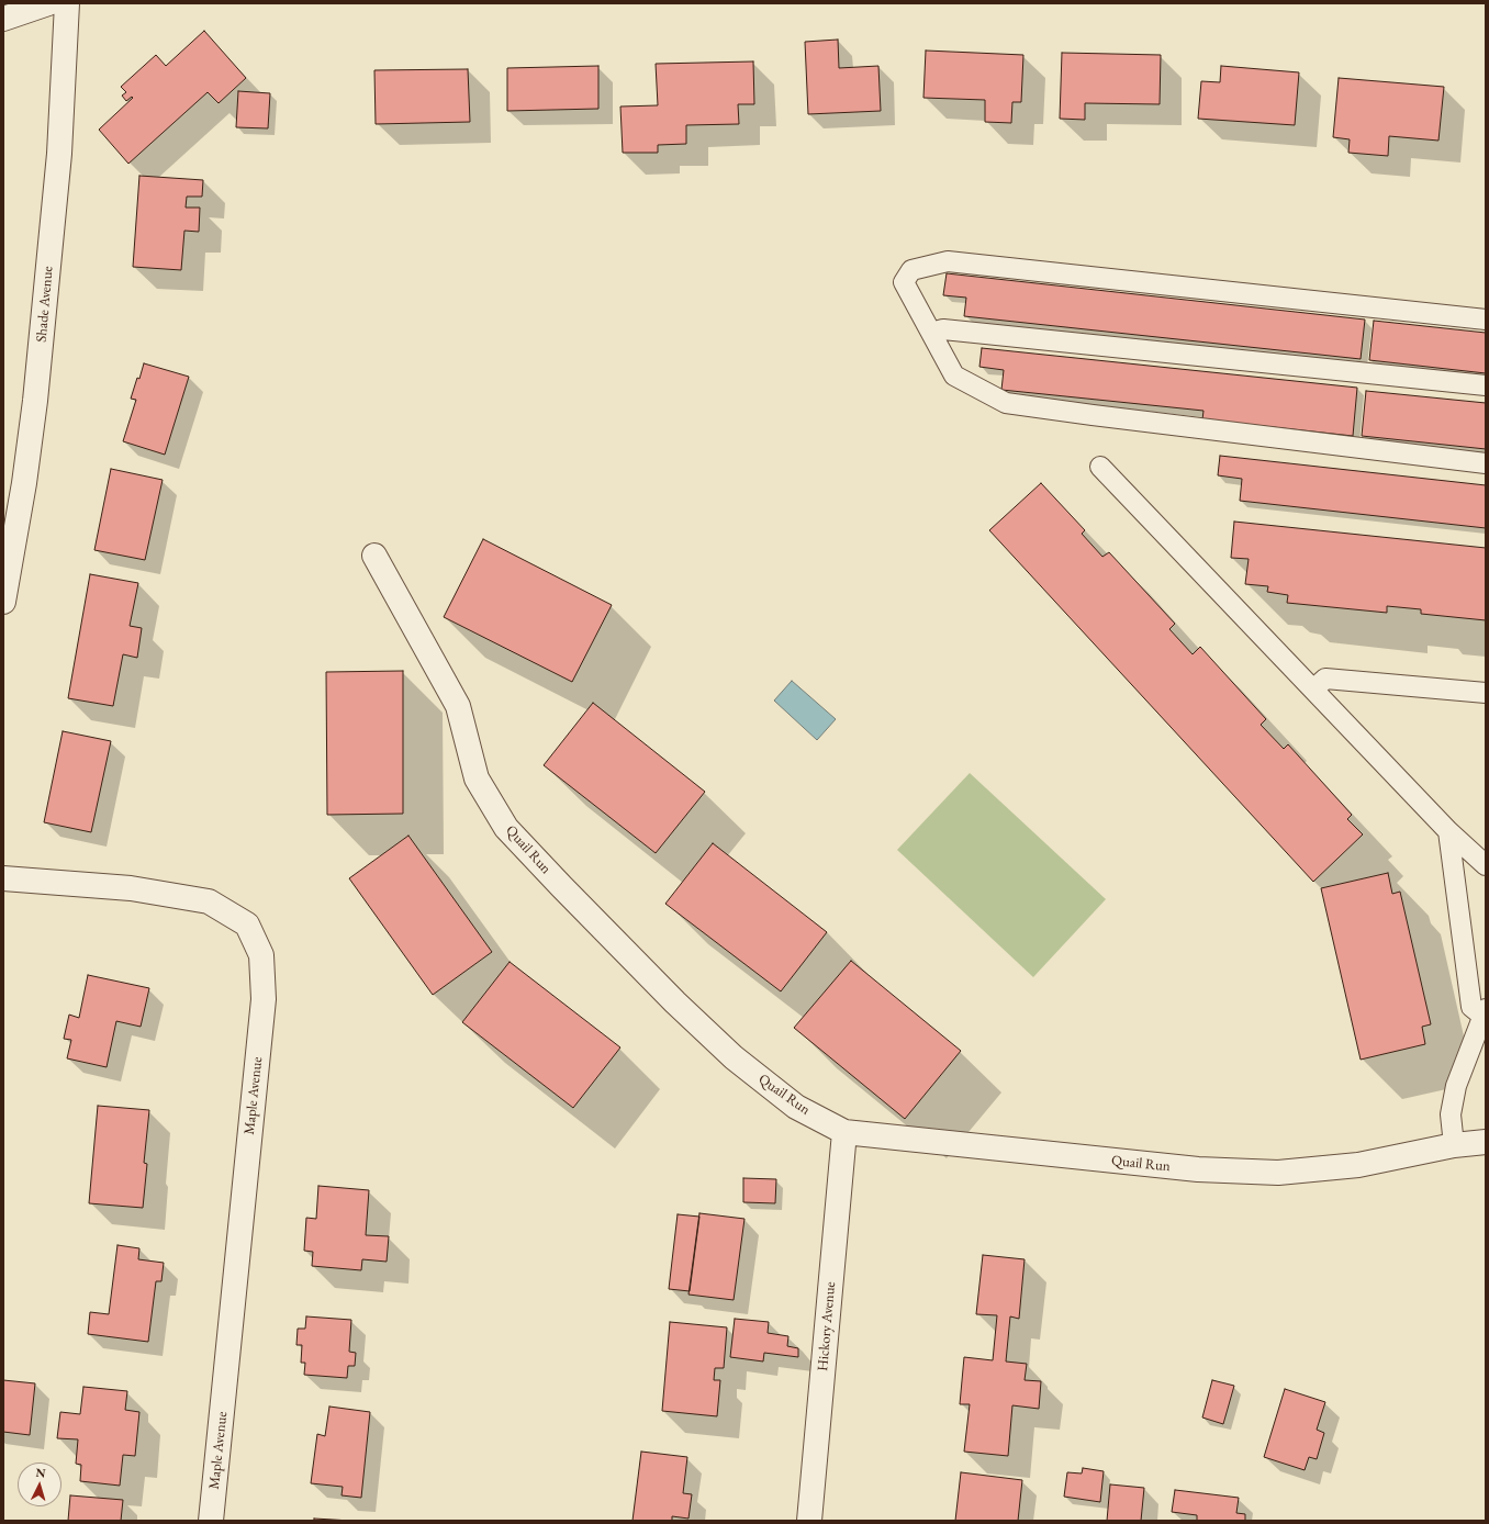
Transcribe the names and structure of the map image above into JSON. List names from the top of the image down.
{
  "streets": {
    "street": [
      "Shade Avenue",
      "Quail Run",
      "Maple Avenue",
      "Hickory Avenue"
    ]
  },
  "crossings": [
    ["Quail Run", "Hickory Avenue"]
  ],
  "north": "top"
}
